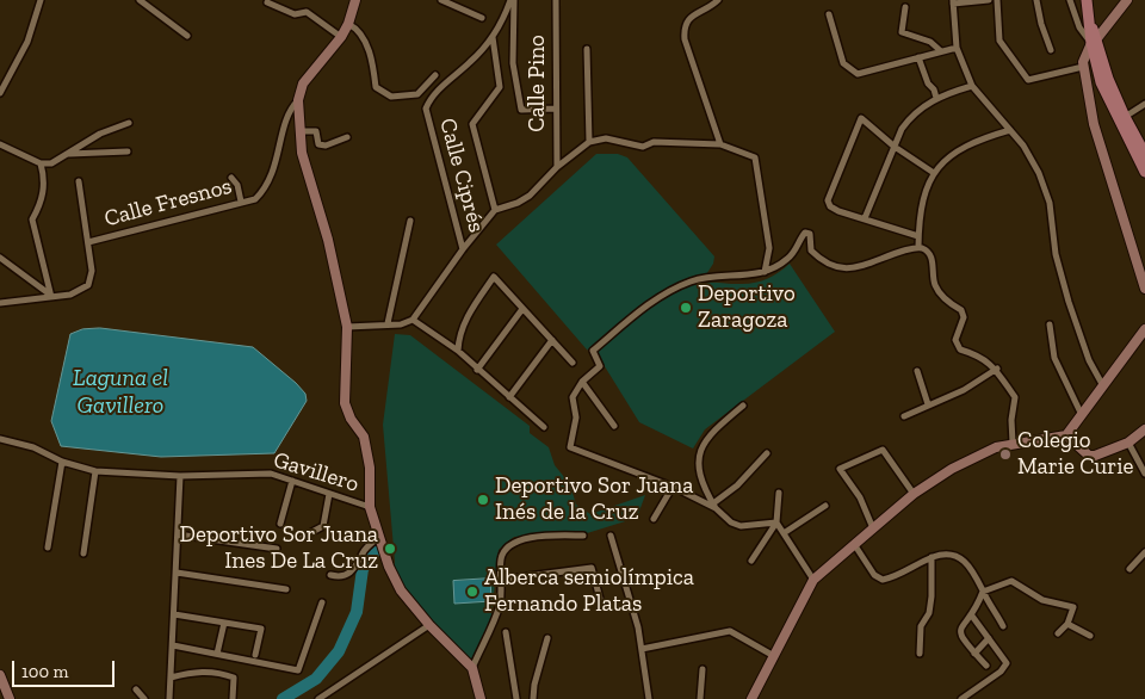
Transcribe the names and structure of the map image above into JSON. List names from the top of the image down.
{
  "streets": {
    "street": [
      "Calle Pino",
      "Calle Ciprés",
      "Calle Fresnos",
      "Gavillero"
    ]
  },
  "water": ["Laguna el Gavillero"],
  "places": [
    "Deportivo Zaragoza",
    "Colegio Marie Curie",
    "Deportivo Sor Juana Inés de la Cruz",
    "Deportivo Sor Juana Ines De La Cruz",
    "Alberca semiolímpica Fernando Platas"
  ],
  "scale_bar": "100 m"
}
